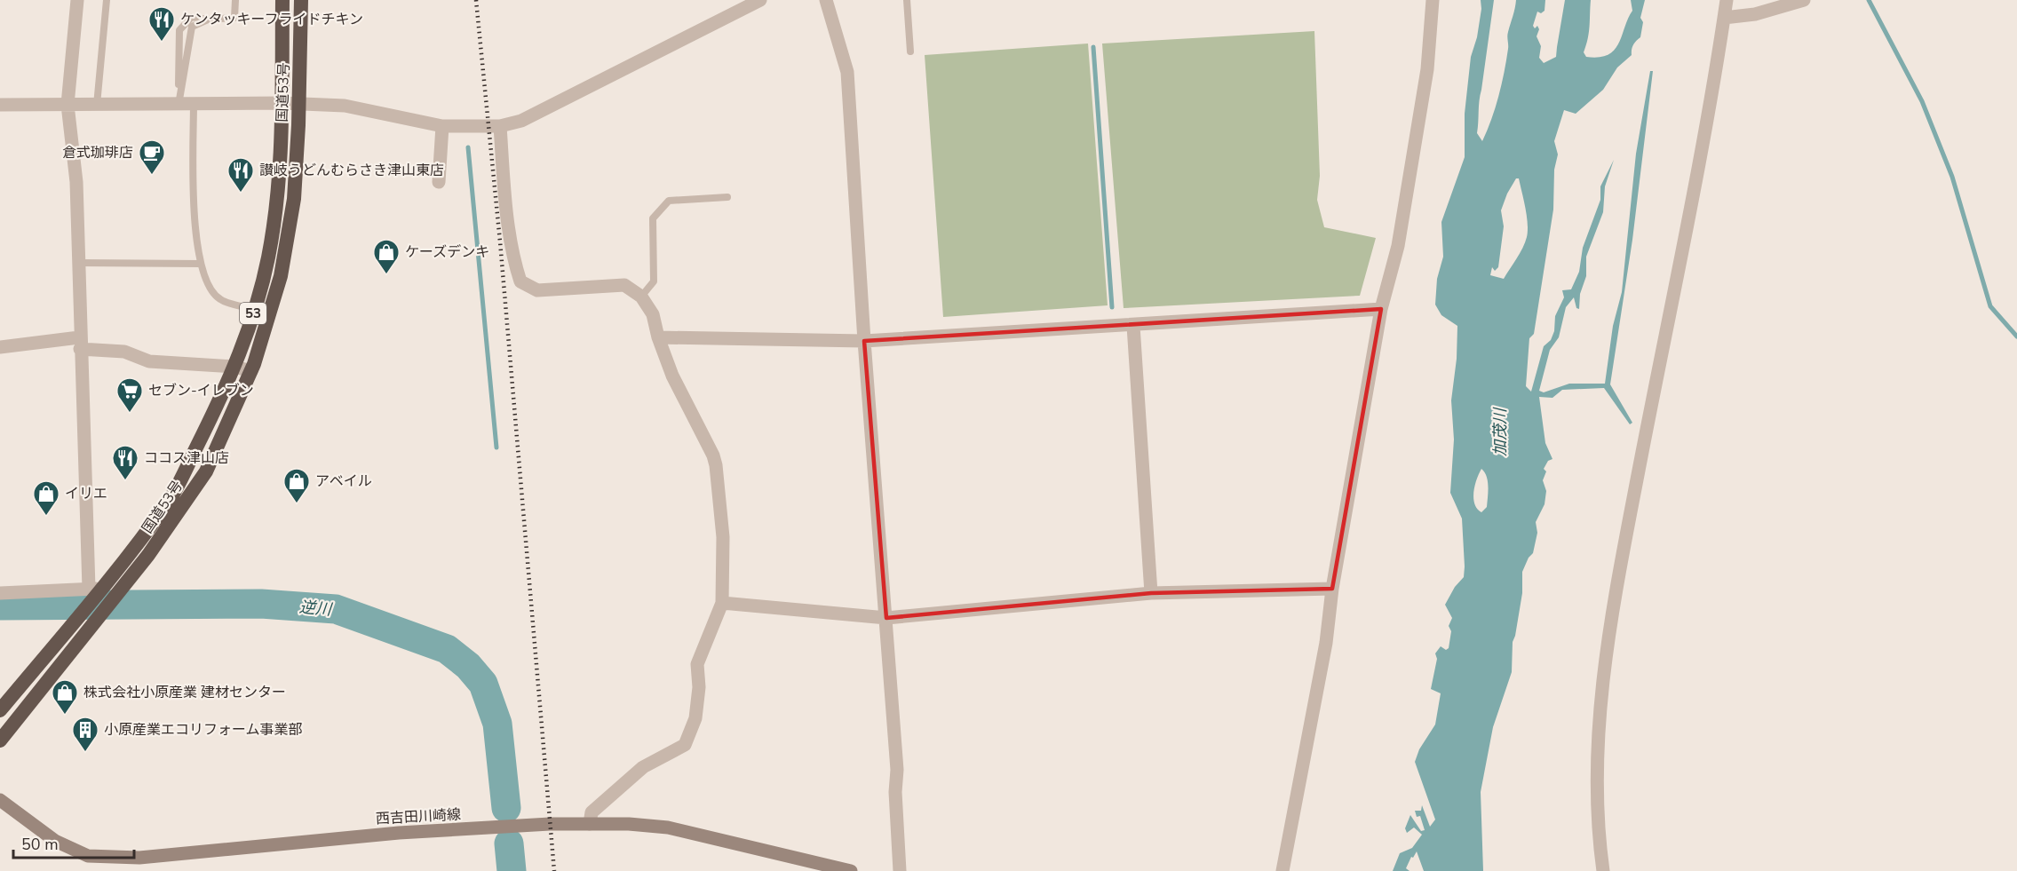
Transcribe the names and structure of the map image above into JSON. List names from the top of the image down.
{
  "streets": {
    "highway": ["国道53号", "53"],
    "main road": ["西吉田川崎線"]
  },
  "water": ["加茂川", "逆川"],
  "places": {
    "restaurant": ["ケンタッキーフライドチキン", "讃岐うどんむらさき津山東店", "ココス津山店"],
    "cafe": ["倉式珈琲店"],
    "shop": [
      "ケーズデンキ",
      "アベイル",
      "イリエ",
      "株式会社小原産業 建材センター"
    ],
    "supermarket": ["セブン-イレブン"],
    "building": ["小原産業エコリフォーム事業部"]
  },
  "scale_bar": "50 m"
}
